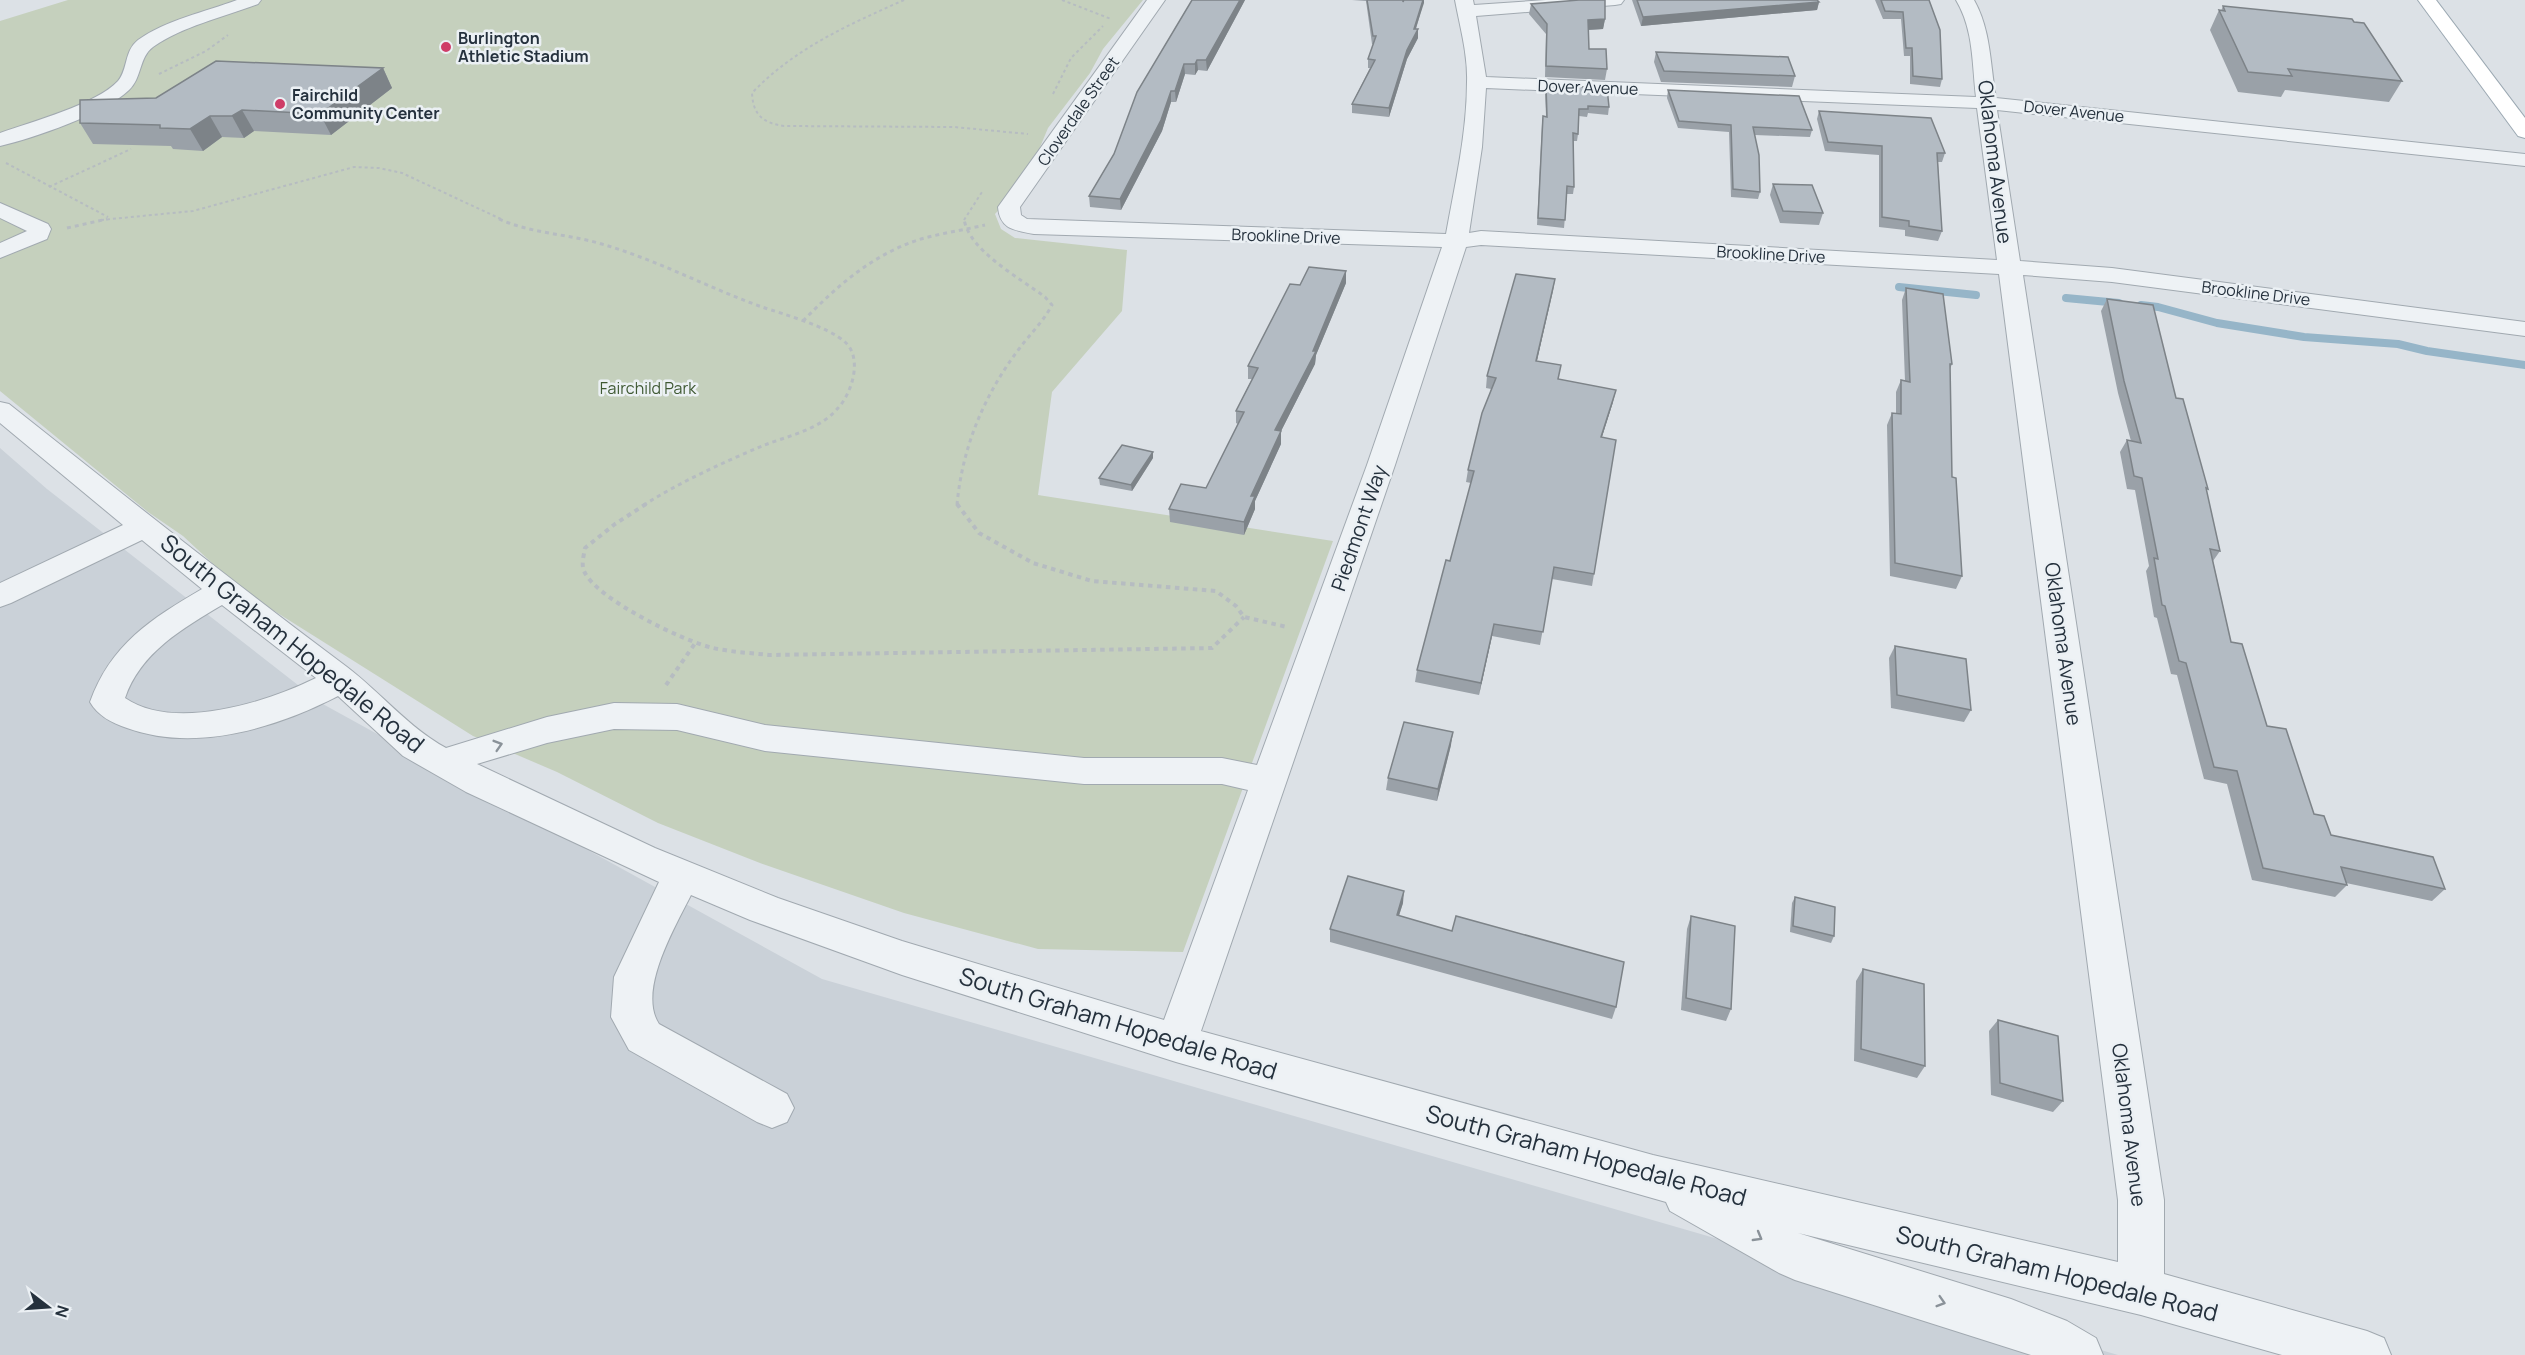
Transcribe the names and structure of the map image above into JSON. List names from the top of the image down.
{
  "streets": {
    "street": [
      "Dover Avenue",
      "Cloverdale Street",
      "Oklahoma Avenue",
      "Brookline Drive",
      "Piedmont Way",
      "South Graham Hopedale Road"
    ]
  },
  "crossings": [
    ["Dover Avenue", "Oklahoma Avenue"],
    ["Dover Avenue", "Piedmont Way"],
    ["Cloverdale Street", "Brookline Drive"],
    ["Oklahoma Avenue", "Brookline Drive"],
    ["Oklahoma Avenue", "South Graham Hopedale Road"],
    ["Brookline Drive", "Piedmont Way"],
    ["Piedmont Way", "South Graham Hopedale Road"]
  ],
  "parks": ["Fairchild Park"],
  "places": ["Burlington Athletic Stadium", "Fairchild Community Center"],
  "north": "right"
}
